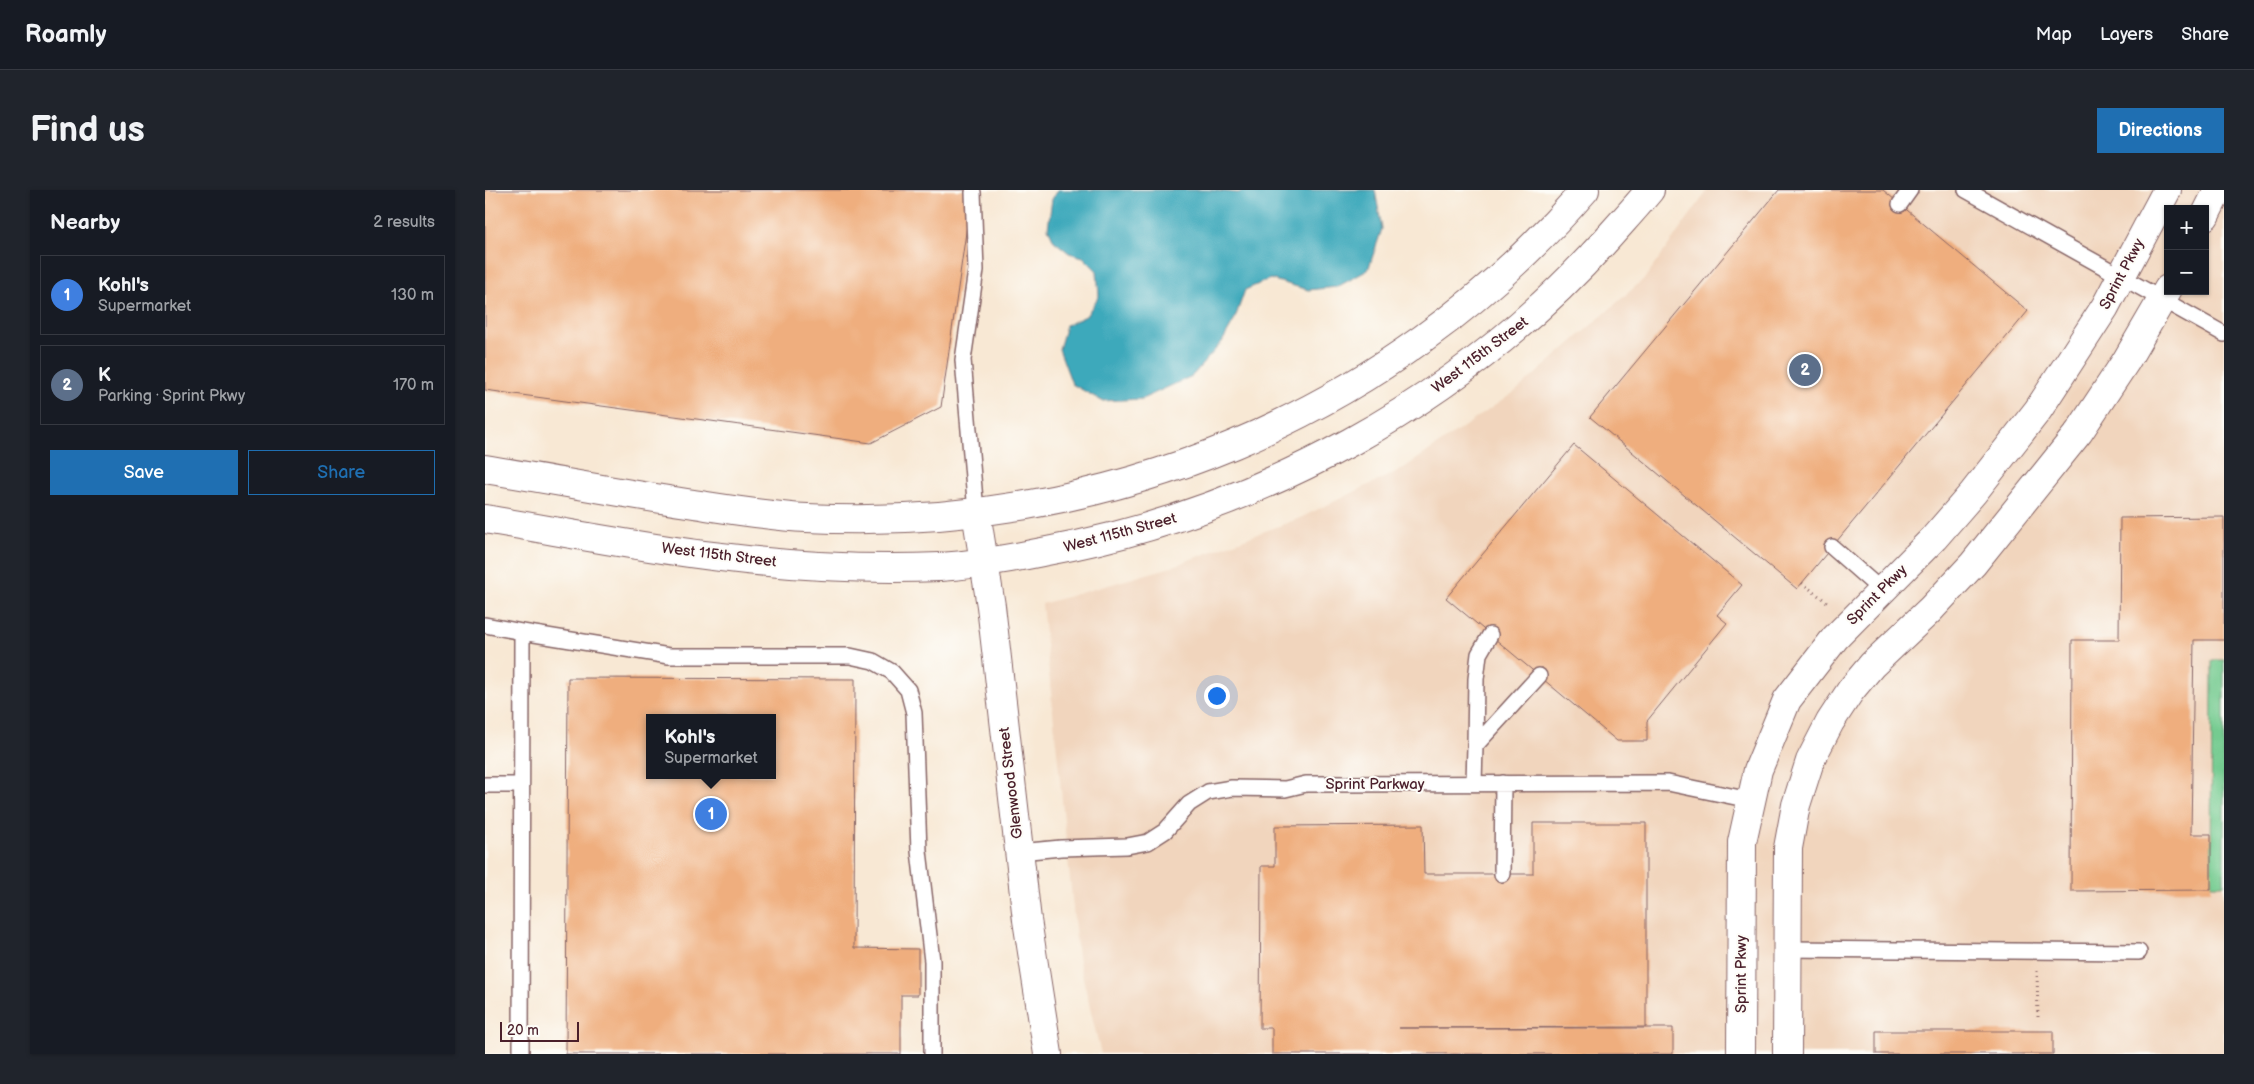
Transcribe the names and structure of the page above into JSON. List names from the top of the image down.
{
  "streets": {
    "street": ["Sprint Pkwy", "West 115th Street", "Glenwood Street"],
    "lane": ["Sprint Parkway"]
  },
  "crossings": [
    ["Sprint Pkwy", "Sprint Parkway"],
    ["West 115th Street", "Glenwood Street"],
    ["Glenwood Street", "Sprint Parkway"]
  ],
  "scale_bar": "20 m",
  "page": {
    "header": "Roamly",
    "nav": ["Map", "Layers", "Share"],
    "buttons": [
      "Directions",
      ["Save", "Share"]
    ],
    "title": "Find us",
    "heading": ["Nearby", "2 results"],
    "map_buttons": ["+", "−"],
    "list": [
      {
        "mark": "1",
        "name": "Kohl's",
        "note": "Supermarket",
        "value": "130 m"
      },
      {
        "mark": "2",
        "name": "K",
        "note": "Parking · Sprint Pkwy",
        "value": "170 m"
      }
    ],
    "pins": ["2", "1"],
    "popup": ["Kohl's", "Supermarket"],
    "scale": "20 m"
  }
}
